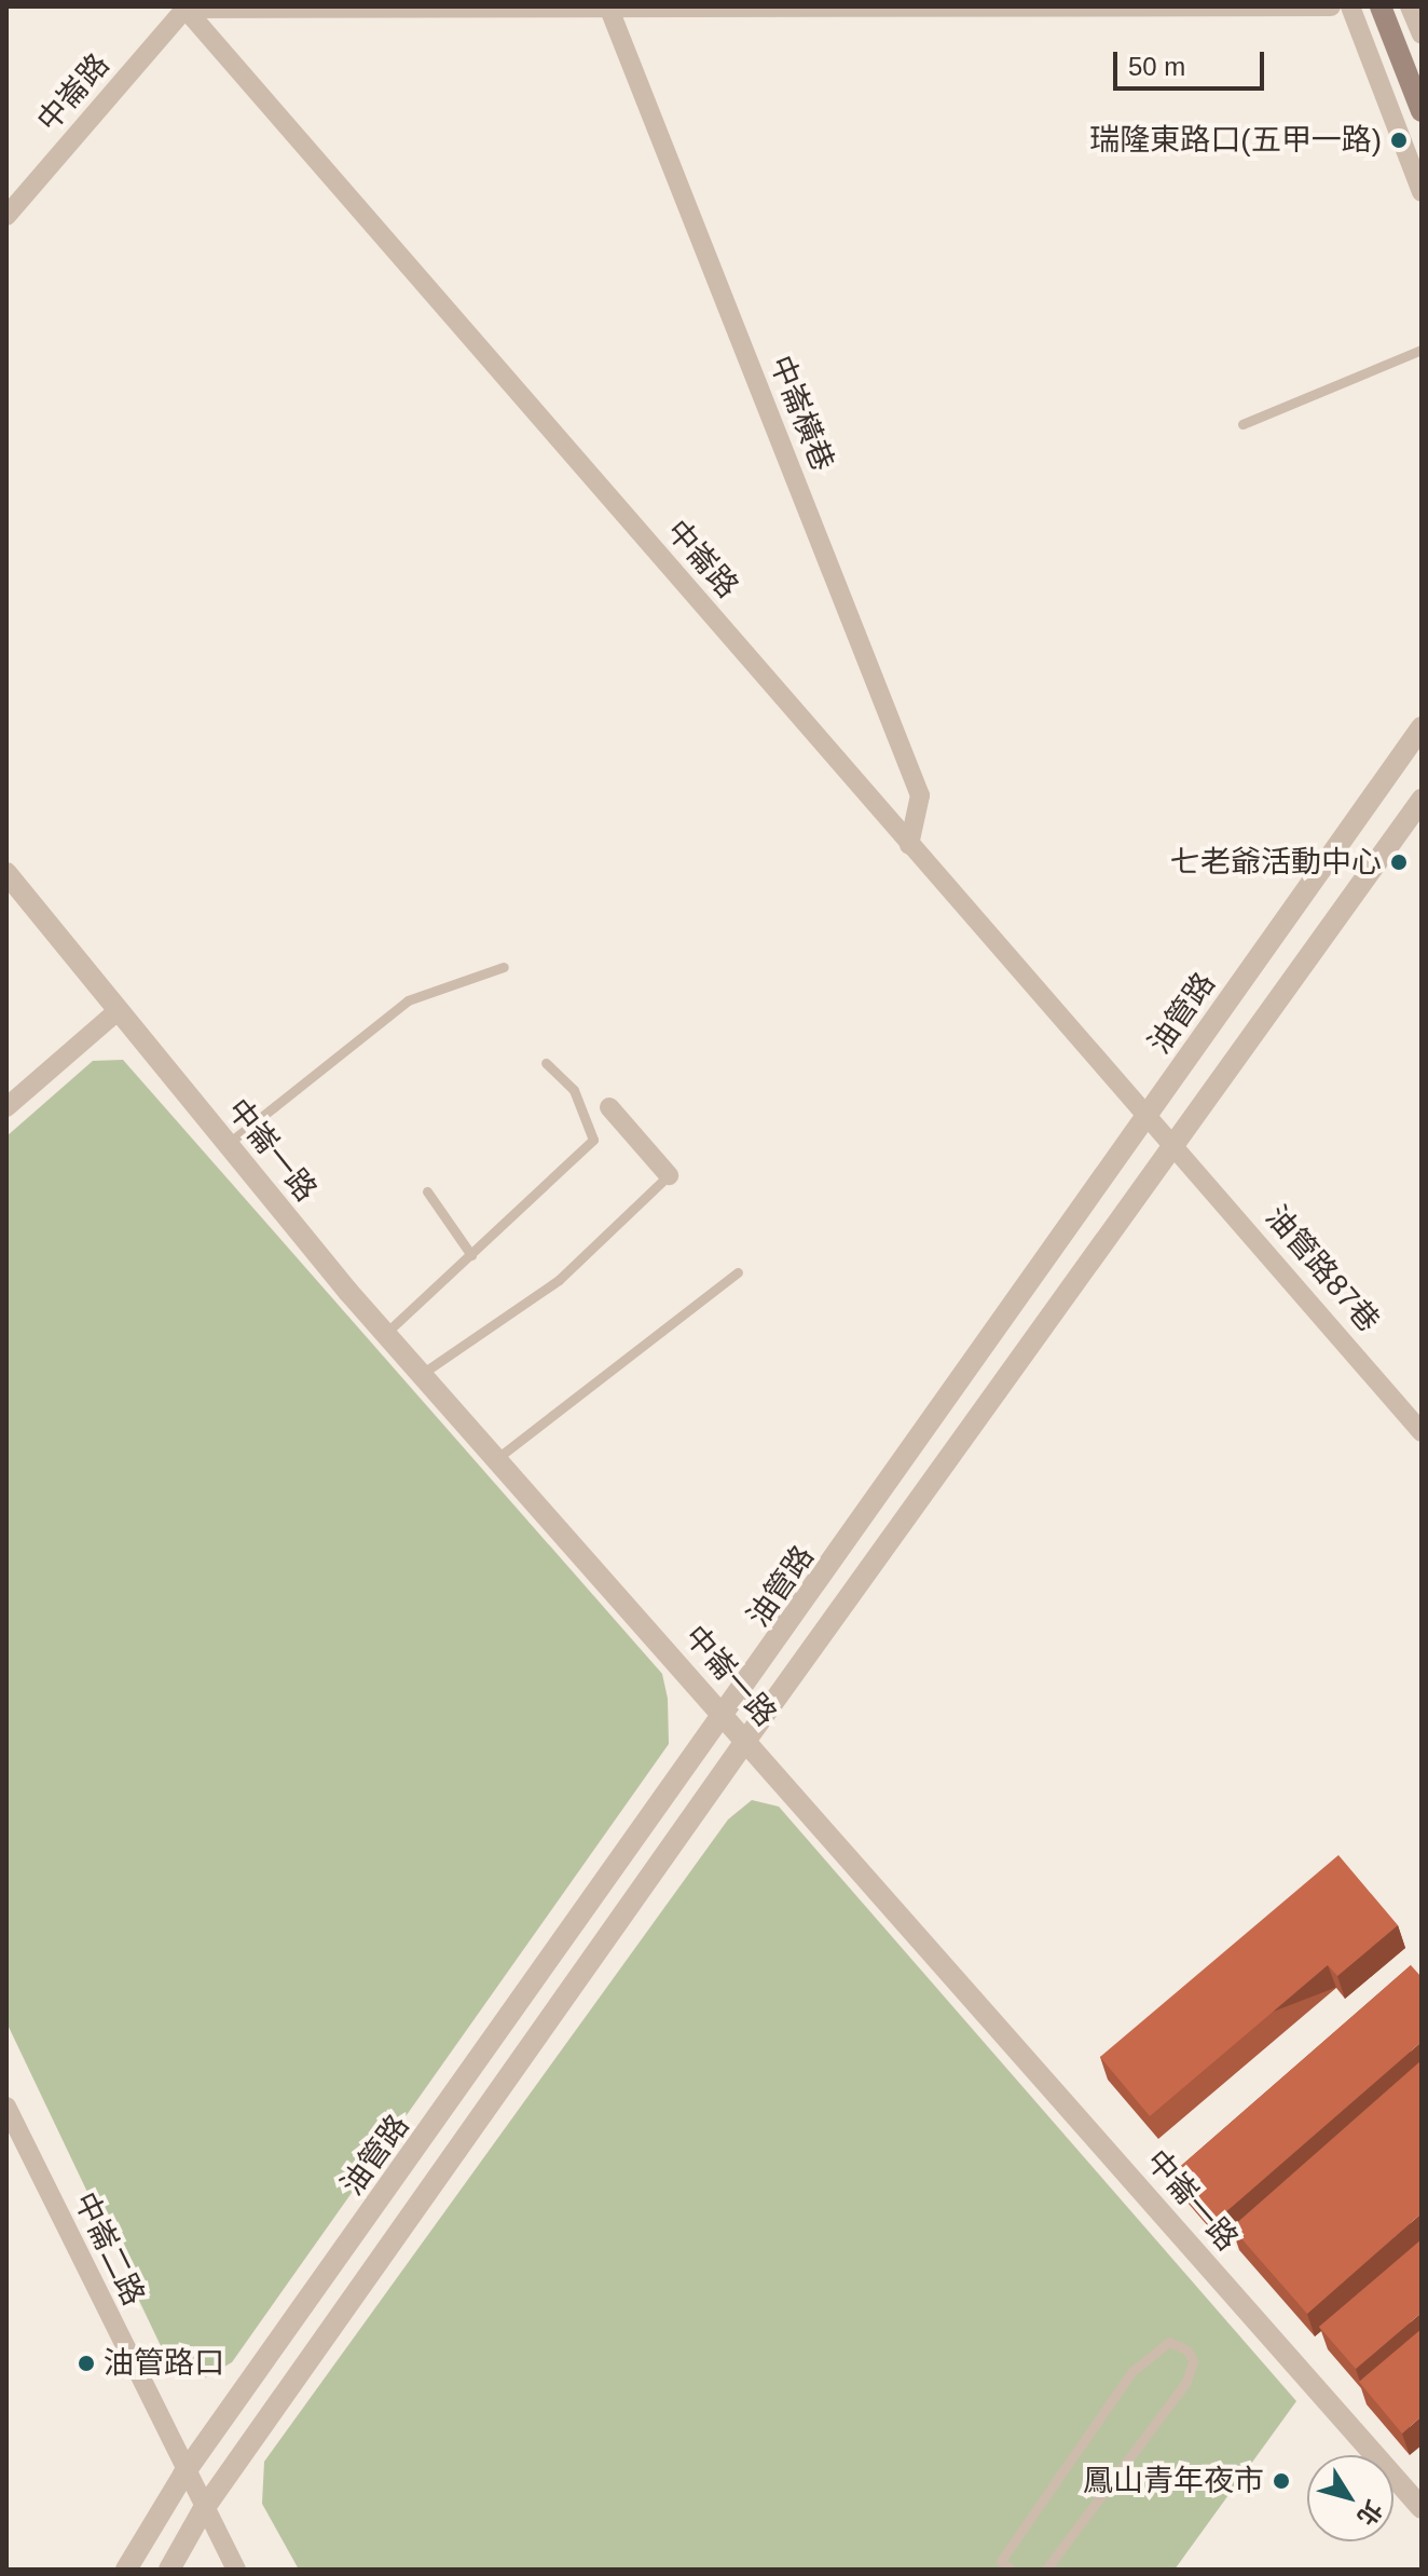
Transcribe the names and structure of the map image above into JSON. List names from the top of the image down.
{
  "streets": {
    "street": [
      "中崙路",
      "中崙橫巷",
      "油管路",
      "中崙一路",
      "油管路87巷",
      "中崙二路"
    ]
  },
  "crossings": [
    ["中崙路", "中崙橫巷"],
    ["中崙路", "油管路"],
    ["中崙路", "油管路87巷"],
    ["油管路", "中崙一路"],
    ["油管路", "油管路87巷"],
    ["油管路", "中崙二路"]
  ],
  "places": [
    "瑞隆東路口(五甲一路)",
    "七老爺活動中心",
    "油管路口",
    "鳳山青年夜市"
  ],
  "scale_bar": "50 m",
  "north": "bottom right"
}
